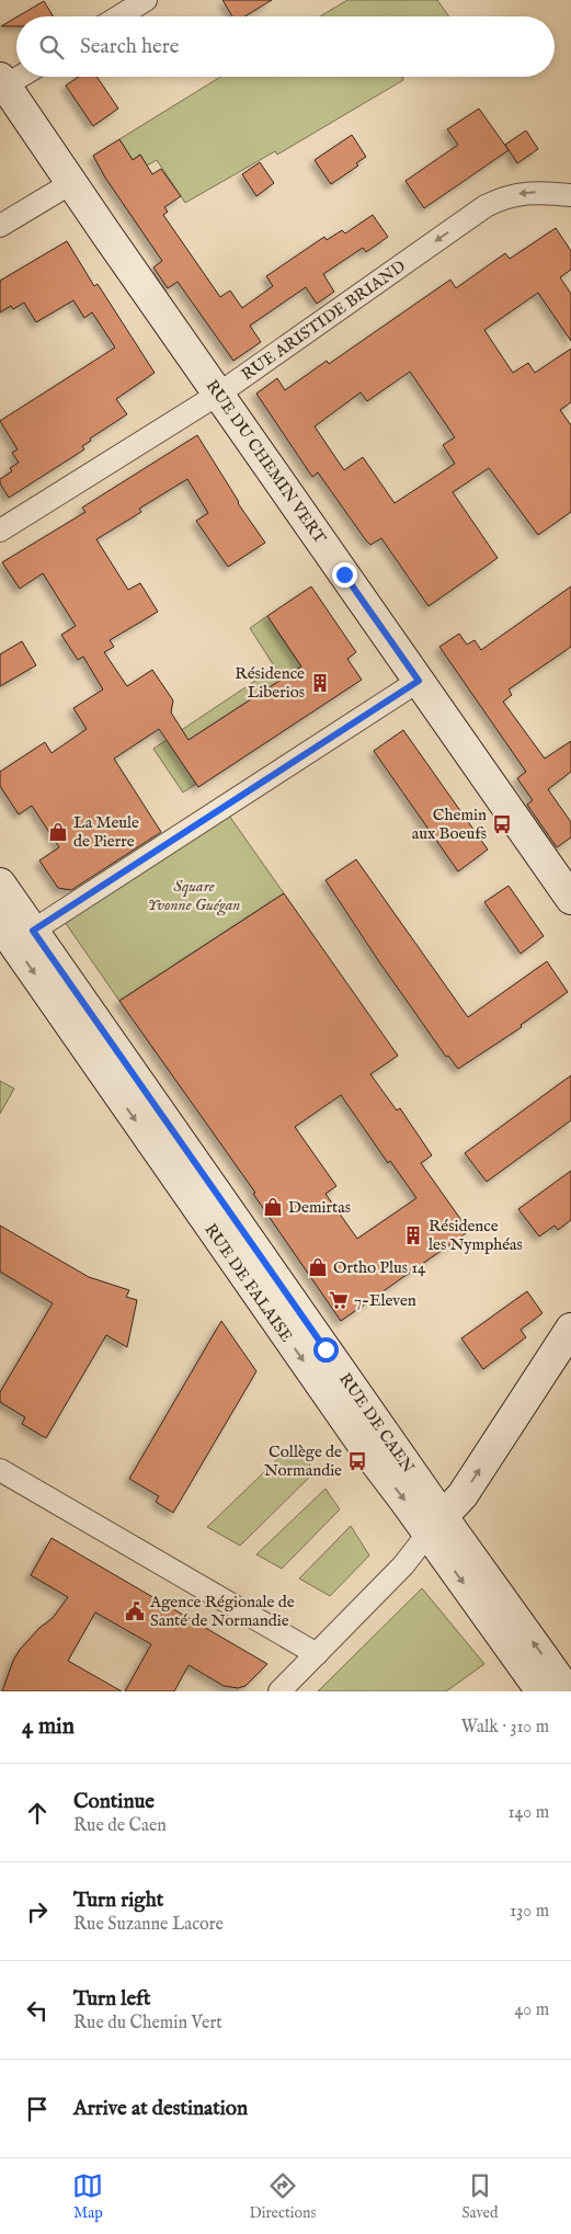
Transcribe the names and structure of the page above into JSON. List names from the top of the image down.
{
  "streets": {
    "main road": ["RUE DU CHEMIN VERT", "RUE DE FALAISE", "RUE DE CAEN"],
    "street": ["RUE ARISTIDE BRIAND"]
  },
  "crossings": [
    ["RUE ARISTIDE BRIAND", "RUE DU CHEMIN VERT"],
    ["RUE DE FALAISE", "RUE DE CAEN"]
  ],
  "one_way": ["RUE ARISTIDE BRIAND", "RUE DE FALAISE"],
  "parks": ["Square Yvonne Guégan"],
  "places": {
    "building": ["Résidence Liberios", "Résidence les Nymphéas"],
    "bus stop": ["Chemin aux Boeufs", "Collège de Normandie"],
    "shop": ["La Meule de Pierre", "Demirtas", "Ortho Plus 14"],
    "supermarket": ["7-Eleven"],
    "public building": ["Agence Régionale de Santé de Normandie"]
  },
  "page": {
    "search": "Search here",
    "heading": ["4 min", "Walk · 310 m"],
    "list": [
      ["Continue", "Rue de Caen", "140 m"],
      ["Turn right", "Rue Suzanne Lacore", "130 m"],
      ["Turn left", "Rue du Chemin Vert", "40 m"],
      "Arrive at destination"
    ],
    "nav": ["Map", "Directions", "Saved"]
  }
}
